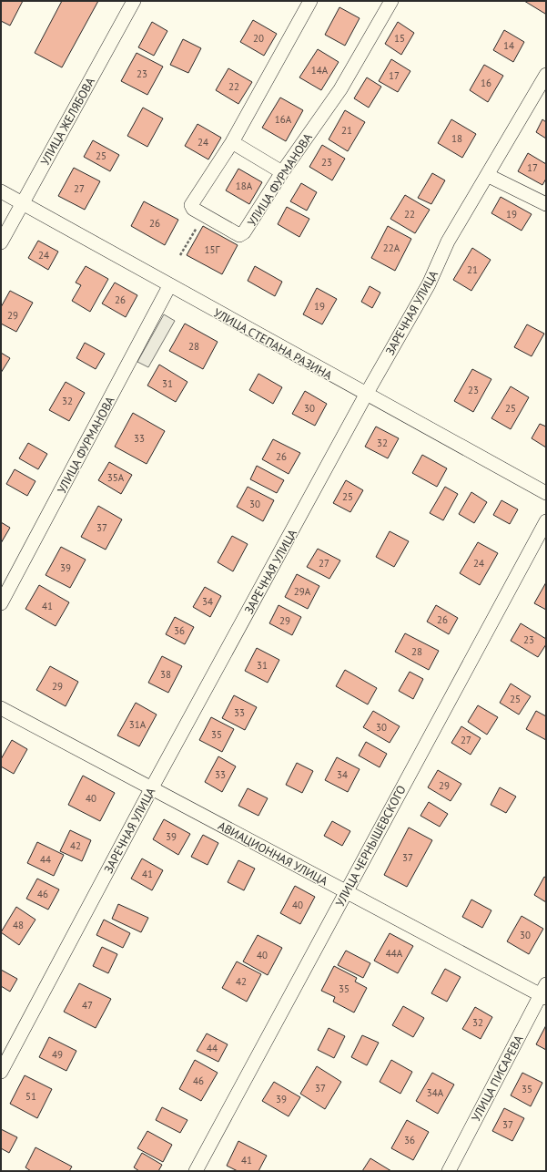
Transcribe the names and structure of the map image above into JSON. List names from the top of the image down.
{
  "streets": {
    "street": [
      "УЛИЦА ЖЕЛЯБОВА",
      "УЛИЦА ФУРМАНОВА",
      "ЗАРЕЧНАЯ УЛИЦА",
      "УЛИЦА СТЕПАНА РАЗИНА",
      "УЛИЦА ЧЕРНЫШЕВСКОГО",
      "АВИАЦИОННАЯ УЛИЦА",
      "УЛИЦА ПИСАРЕВА"
    ]
  },
  "crossings": [
    ["УЛИЦА ЖЕЛЯБОВА", "УЛИЦА СТЕПАНА РАЗИНА"],
    ["УЛИЦА ФУРМАНОВА", "УЛИЦА СТЕПАНА РАЗИНА"],
    ["ЗАРЕЧНАЯ УЛИЦА", "УЛИЦА СТЕПАНА РАЗИНА"],
    ["ЗАРЕЧНАЯ УЛИЦА", "АВИАЦИОННАЯ УЛИЦА"],
    ["УЛИЦА ЧЕРНЫШЕВСКОГО", "АВИАЦИОННАЯ УЛИЦА"],
    ["АВИАЦИОННАЯ УЛИЦА", "УЛИЦА ПИСАРЕВА"]
  ],
  "house_numbers": [
    "20",
    "15",
    "14",
    "14А",
    "23",
    "17",
    "16",
    "22",
    "16А",
    "21",
    "18",
    "24",
    "25",
    "23",
    "17",
    "18А",
    "27",
    "22",
    "19",
    "26",
    "22А",
    "15Г",
    "24",
    "21",
    "26",
    "19",
    "29",
    "28",
    "31",
    "23",
    "32",
    "30",
    "25",
    "33",
    "32",
    "26",
    "35А",
    "25",
    "30",
    "37",
    "27",
    "24",
    "39",
    "29А",
    "34",
    "41",
    "26",
    "29",
    "36",
    "23",
    "28",
    "31",
    "38",
    "29",
    "25",
    "33",
    "31А",
    "30",
    "35",
    "27",
    "33",
    "34",
    "29",
    "40",
    "39",
    "42",
    "37",
    "44",
    "41",
    "46",
    "40",
    "48",
    "30",
    "44А",
    "40",
    "42",
    "35",
    "47",
    "32",
    "44",
    "49",
    "46",
    "37",
    "35",
    "34А",
    "51",
    "39",
    "37",
    "36",
    "41"
  ]
}
